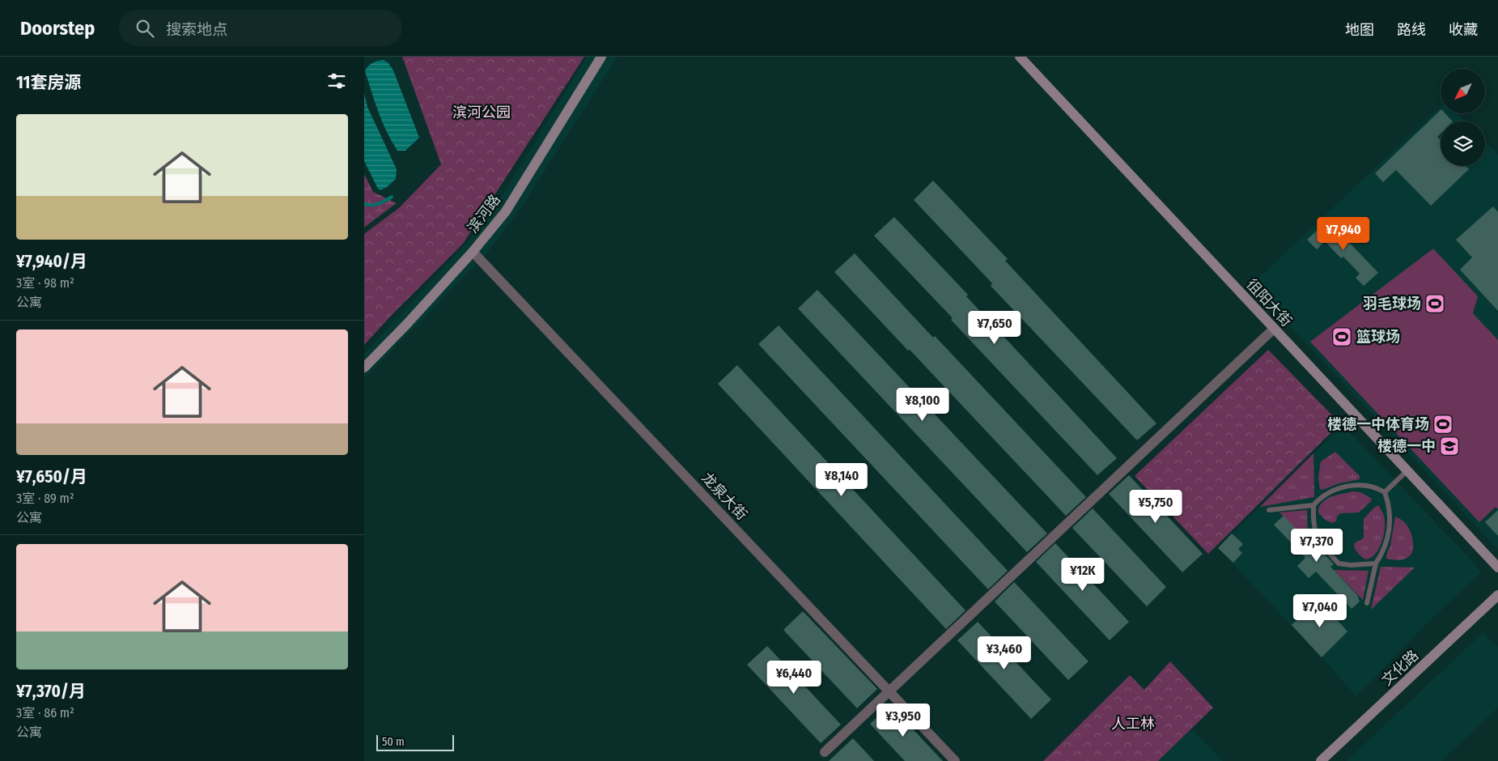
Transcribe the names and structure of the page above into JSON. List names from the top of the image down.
{
  "streets": {
    "street": [
      "滨河路",
      "徂阳大街",
      "龙泉大街",
      "文化路"
    ]
  },
  "crossings": [
    ["滨河路", "龙泉大街"]
  ],
  "parks": ["滨河公园", "人工林"],
  "places": {
    "sports": ["羽毛球场", "篮球场", "楼德一中体育场"],
    "school or university": ["楼德一中"]
  },
  "scale_bar": "50 m",
  "north": "bottom left",
  "page": {
    "header": "Doorstep",
    "search": "搜索地点",
    "nav": ["地图", "路线", "收藏"],
    "heading": "11套房源",
    "list": [
      {
        "name": "¥7,940/月",
        "note": "3室 · 98 m² · 公寓"
      },
      {
        "name": "¥7,650/月",
        "note": "3室 · 89 m² · 公寓"
      },
      {
        "name": "¥7,370/月",
        "note": "3室 · 86 m² · 公寓"
      }
    ],
    "price": [
      "¥7,940",
      "¥7,650",
      "¥8,100",
      "¥8,140",
      "¥5,750",
      "¥7,370",
      "¥12K",
      "¥7,040",
      "¥3,460",
      "¥6,440",
      "¥3,950"
    ],
    "scale": "50 m"
  }
}
